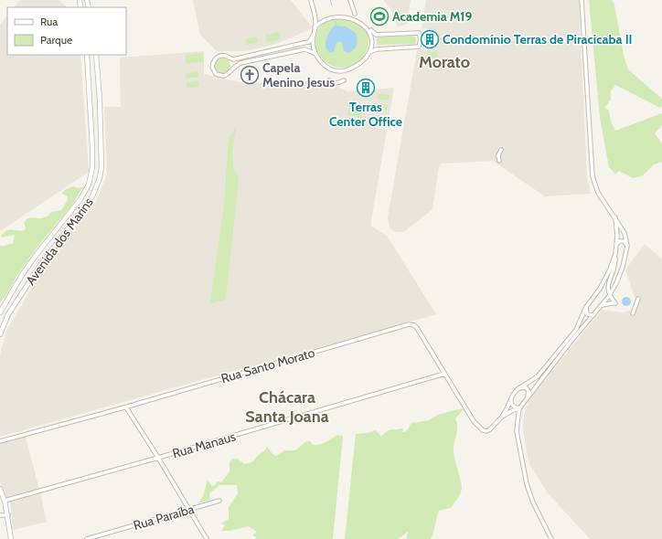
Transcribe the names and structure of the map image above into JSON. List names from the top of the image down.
{
  "streets": {
    "street": [
      "Avenida dos Marins",
      "Rua Santo Morato",
      "Rua Manaus",
      "Rua Paraíba"
    ]
  },
  "crossings": [
    ["Rua Santo Morato", "Rua Manaus"]
  ],
  "districts": ["Morato", "Chácara Santa Joana"],
  "places": {
    "sports": ["Academia M19"],
    "building": ["Condomínio Terras de Piracicaba II", "Terras Center Office"],
    "church": ["Capela Menino Jesus"]
  },
  "legend": ["Rua", "Parque"]
}
